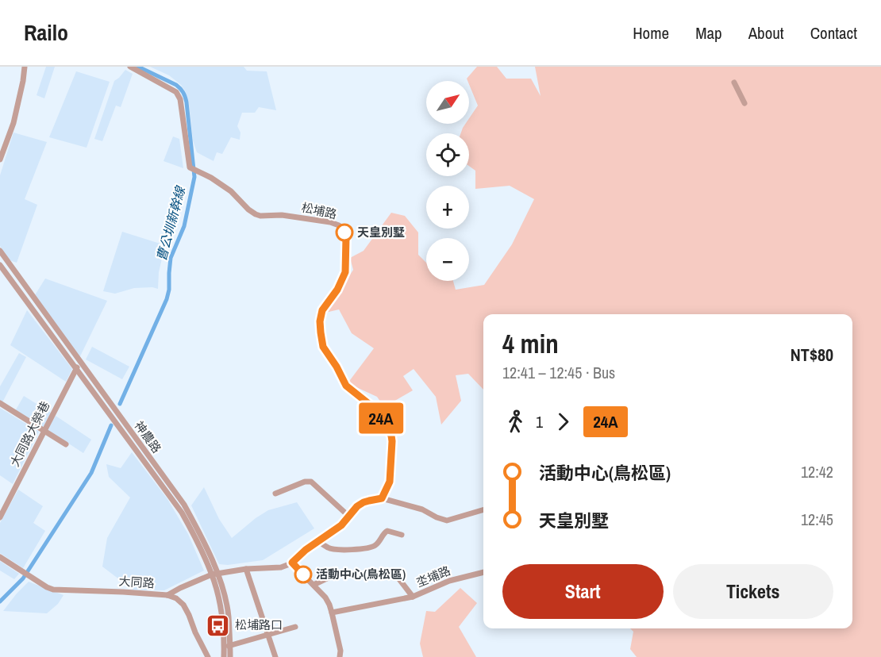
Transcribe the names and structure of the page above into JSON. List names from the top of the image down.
{
  "streets": {
    "street": [
      "松埔路",
      "大同路大榮巷",
      "神農路",
      "坔埔路",
      "大同路"
    ]
  },
  "crossings": [
    ["大同路大榮巷", "神農路"]
  ],
  "water": ["曹公圳新幹線"],
  "places": {
    "other": ["天皇別墅", "活動中心(鳥松區)"],
    "bus stop": ["松埔路口"]
  },
  "lines": ["bus line 24A"],
  "north": "top right",
  "page": {
    "header": "Railo",
    "nav": [
      "Home",
      "Map",
      "About",
      "Contact"
    ],
    "on_map": "24A",
    "map_buttons": ["+", "−"],
    "heading": ["4 min", "12:41 – 12:45 · Bus", "NT$80"],
    "legs": ["1", "24A"],
    "list": [
      {
        "name": "活動中心(鳥松區)",
        "value": "12:42"
      },
      {
        "name": "天皇別墅",
        "value": "12:45"
      }
    ],
    "buttons": ["Start", "Tickets"]
  }
}
